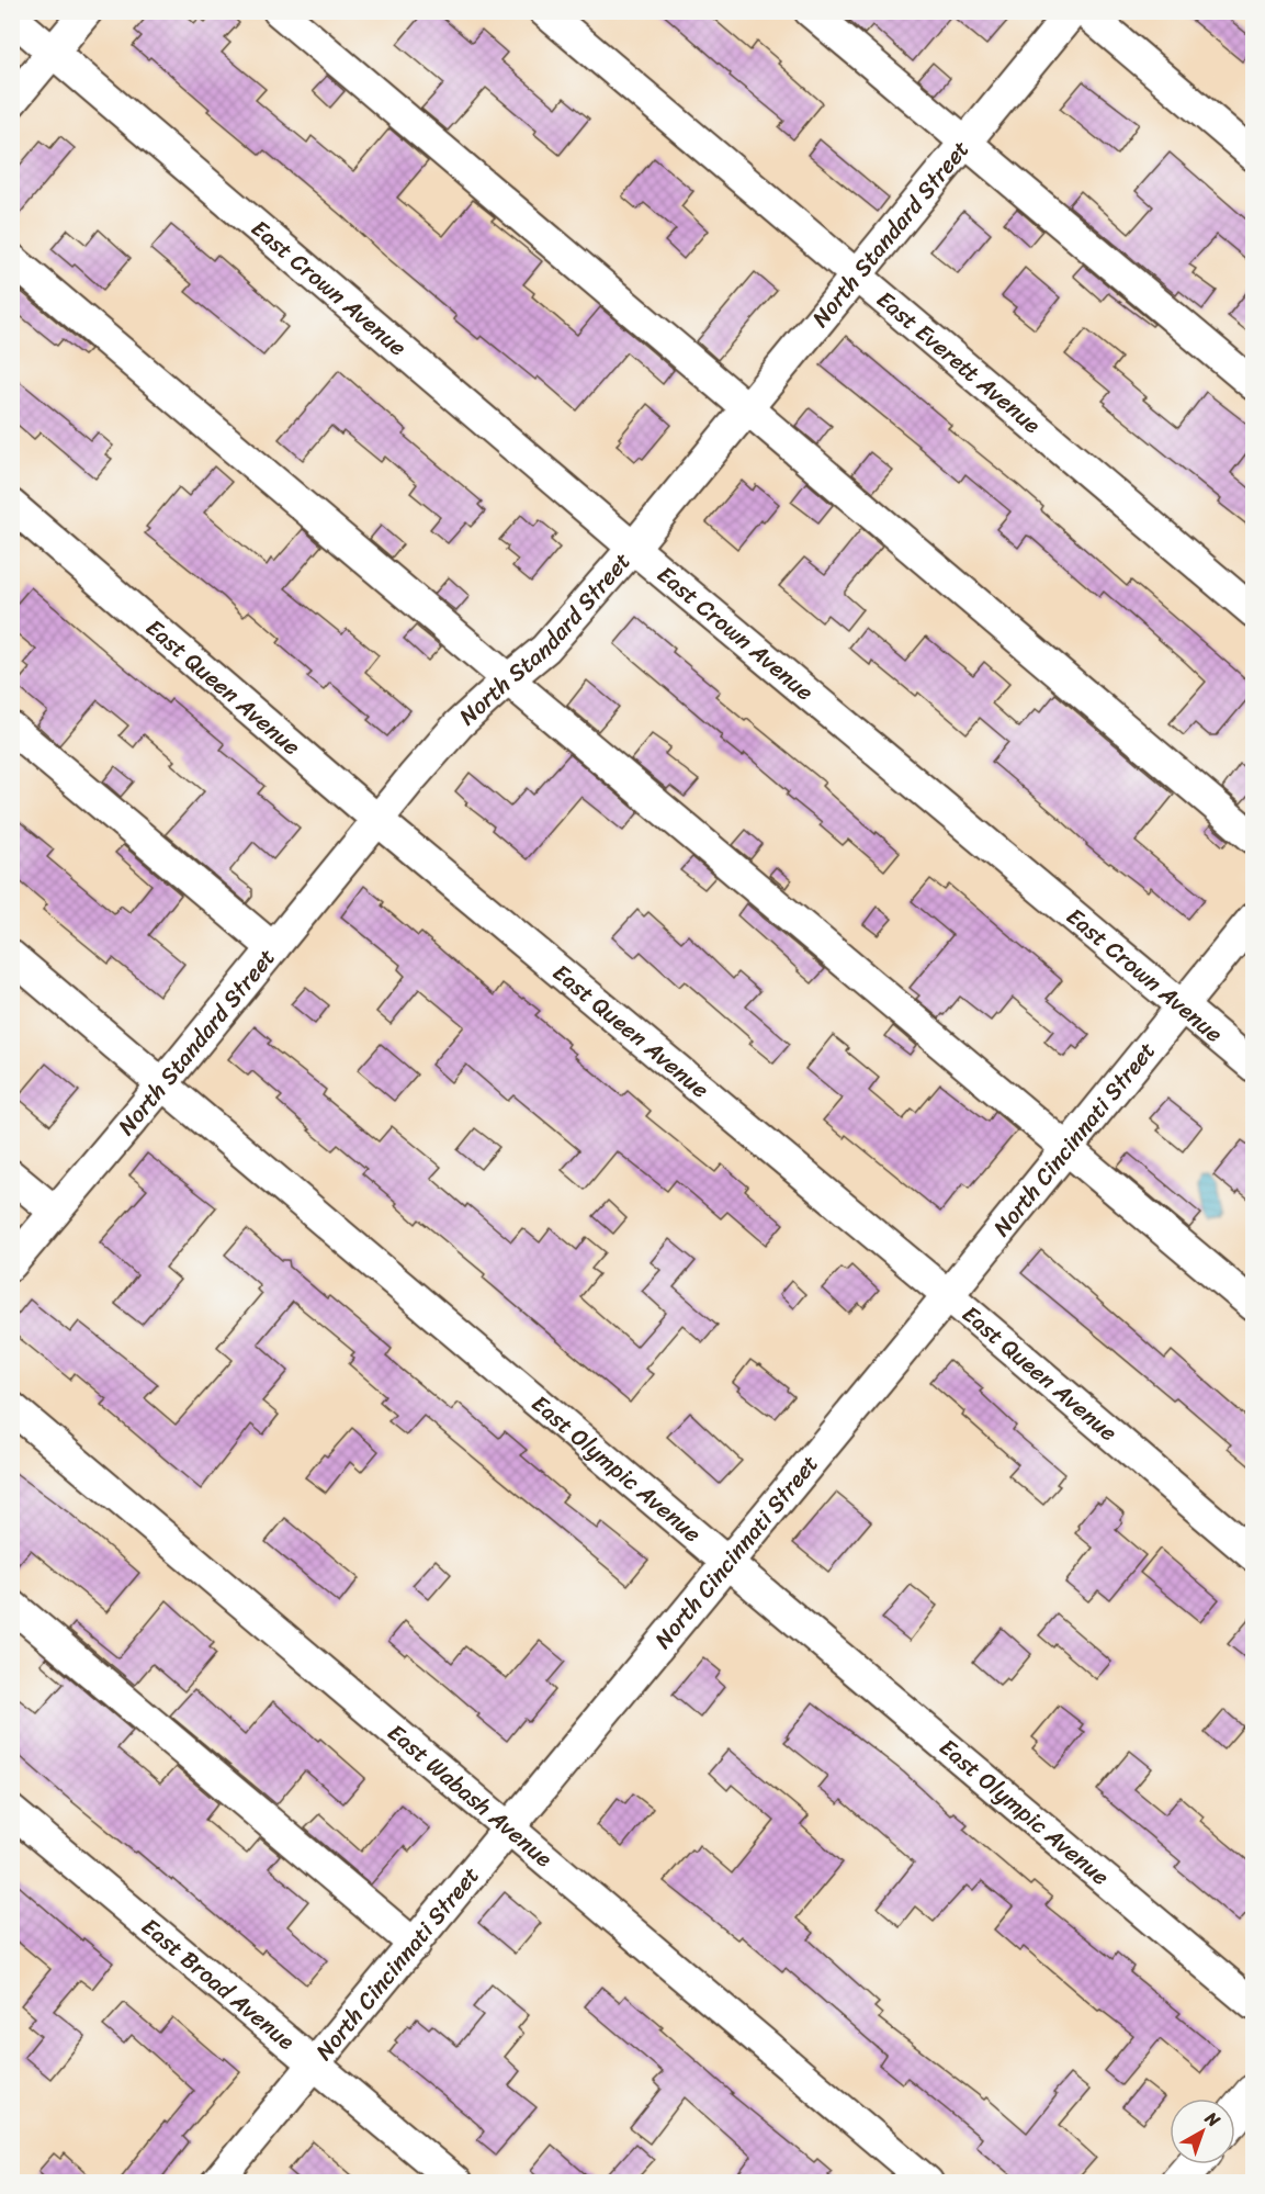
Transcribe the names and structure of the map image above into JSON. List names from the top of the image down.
{
  "streets": {
    "street": [
      "North Standard Street",
      "East Crown Avenue",
      "East Everett Avenue",
      "East Queen Avenue",
      "North Cincinnati Street",
      "East Olympic Avenue",
      "East Wabash Avenue",
      "East Broad Avenue"
    ]
  },
  "crossings": [
    ["North Standard Street", "East Crown Avenue"],
    ["North Standard Street", "East Everett Avenue"],
    ["North Standard Street", "East Queen Avenue"],
    ["North Standard Street", "East Olympic Avenue"],
    ["East Crown Avenue", "North Cincinnati Street"],
    ["East Queen Avenue", "North Cincinnati Street"],
    ["North Cincinnati Street", "East Olympic Avenue"],
    ["North Cincinnati Street", "East Wabash Avenue"],
    ["North Cincinnati Street", "East Broad Avenue"]
  ],
  "north": "top right"
}
